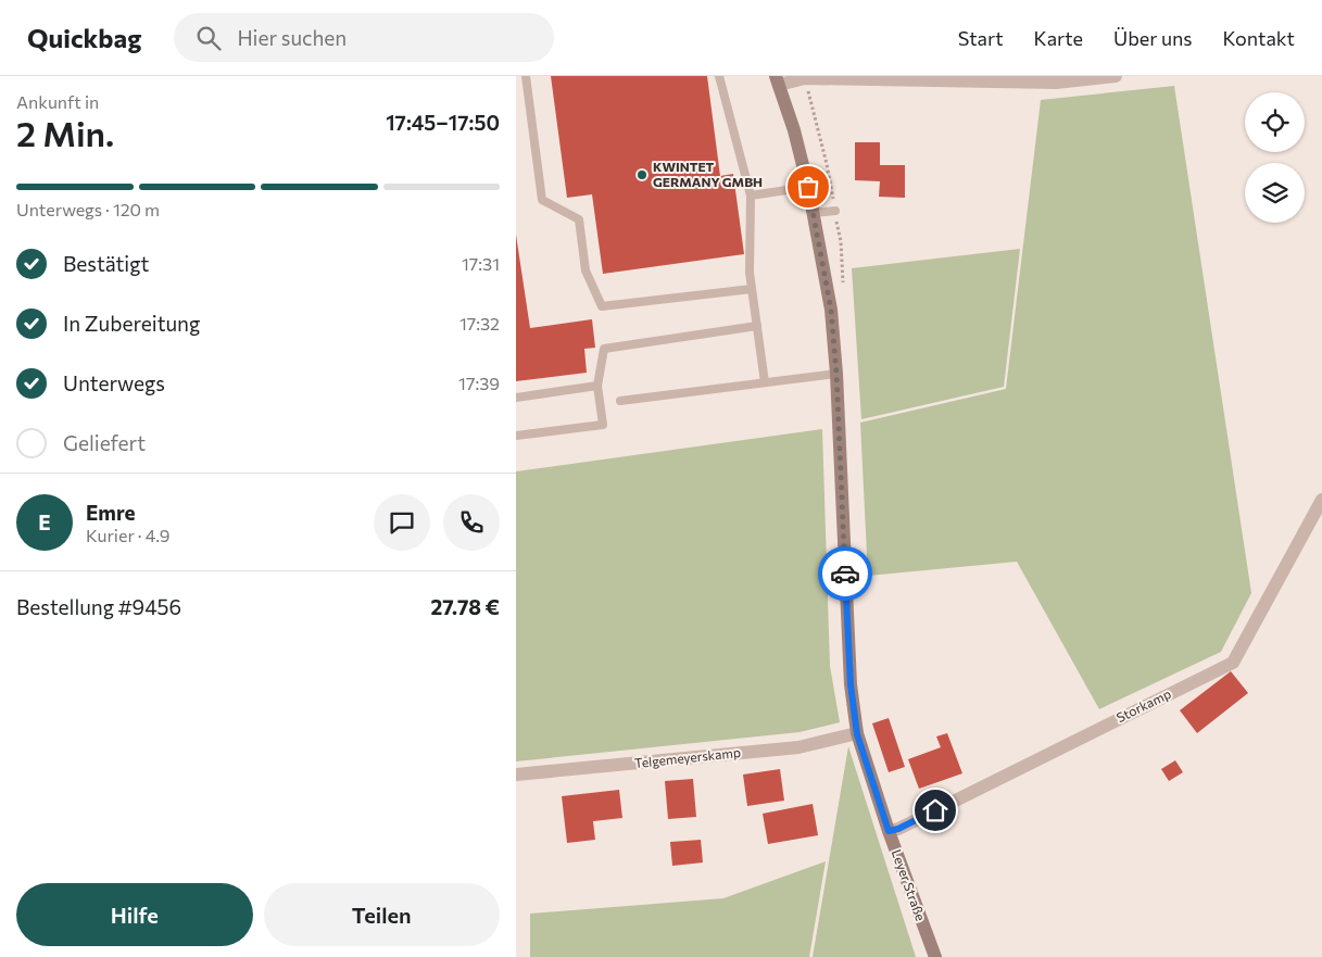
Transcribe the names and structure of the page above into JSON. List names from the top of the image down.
{
  "streets": {
    "street": ["Storkamp", "Telgemeyerskamp", "Leyer Straße"]
  },
  "crossings": [
    ["Storkamp", "Leyer Straße"],
    ["Telgemeyerskamp", "Leyer Straße"]
  ],
  "places": ["KWINTET GERMANY GMBH"],
  "page": {
    "header": "Quickbag",
    "search": "Hier suchen",
    "nav": [
      "Start",
      "Karte",
      "Über uns",
      "Kontakt"
    ],
    "heading": ["2 Min.", "Ankunft in", "17:45–17:50"],
    "panel": [
      "Emre",
      "Kurier · 4.9",
      "Bestellung #9456",
      "27.78 €"
    ],
    "bar": "Unterwegs · 120 m",
    "list": [
      ["Bestätigt", "17:31"],
      ["In Zubereitung", "17:32"],
      ["Unterwegs", "17:39"],
      "Geliefert"
    ],
    "round": "E",
    "buttons": ["Hilfe", "Teilen"]
  }
}
